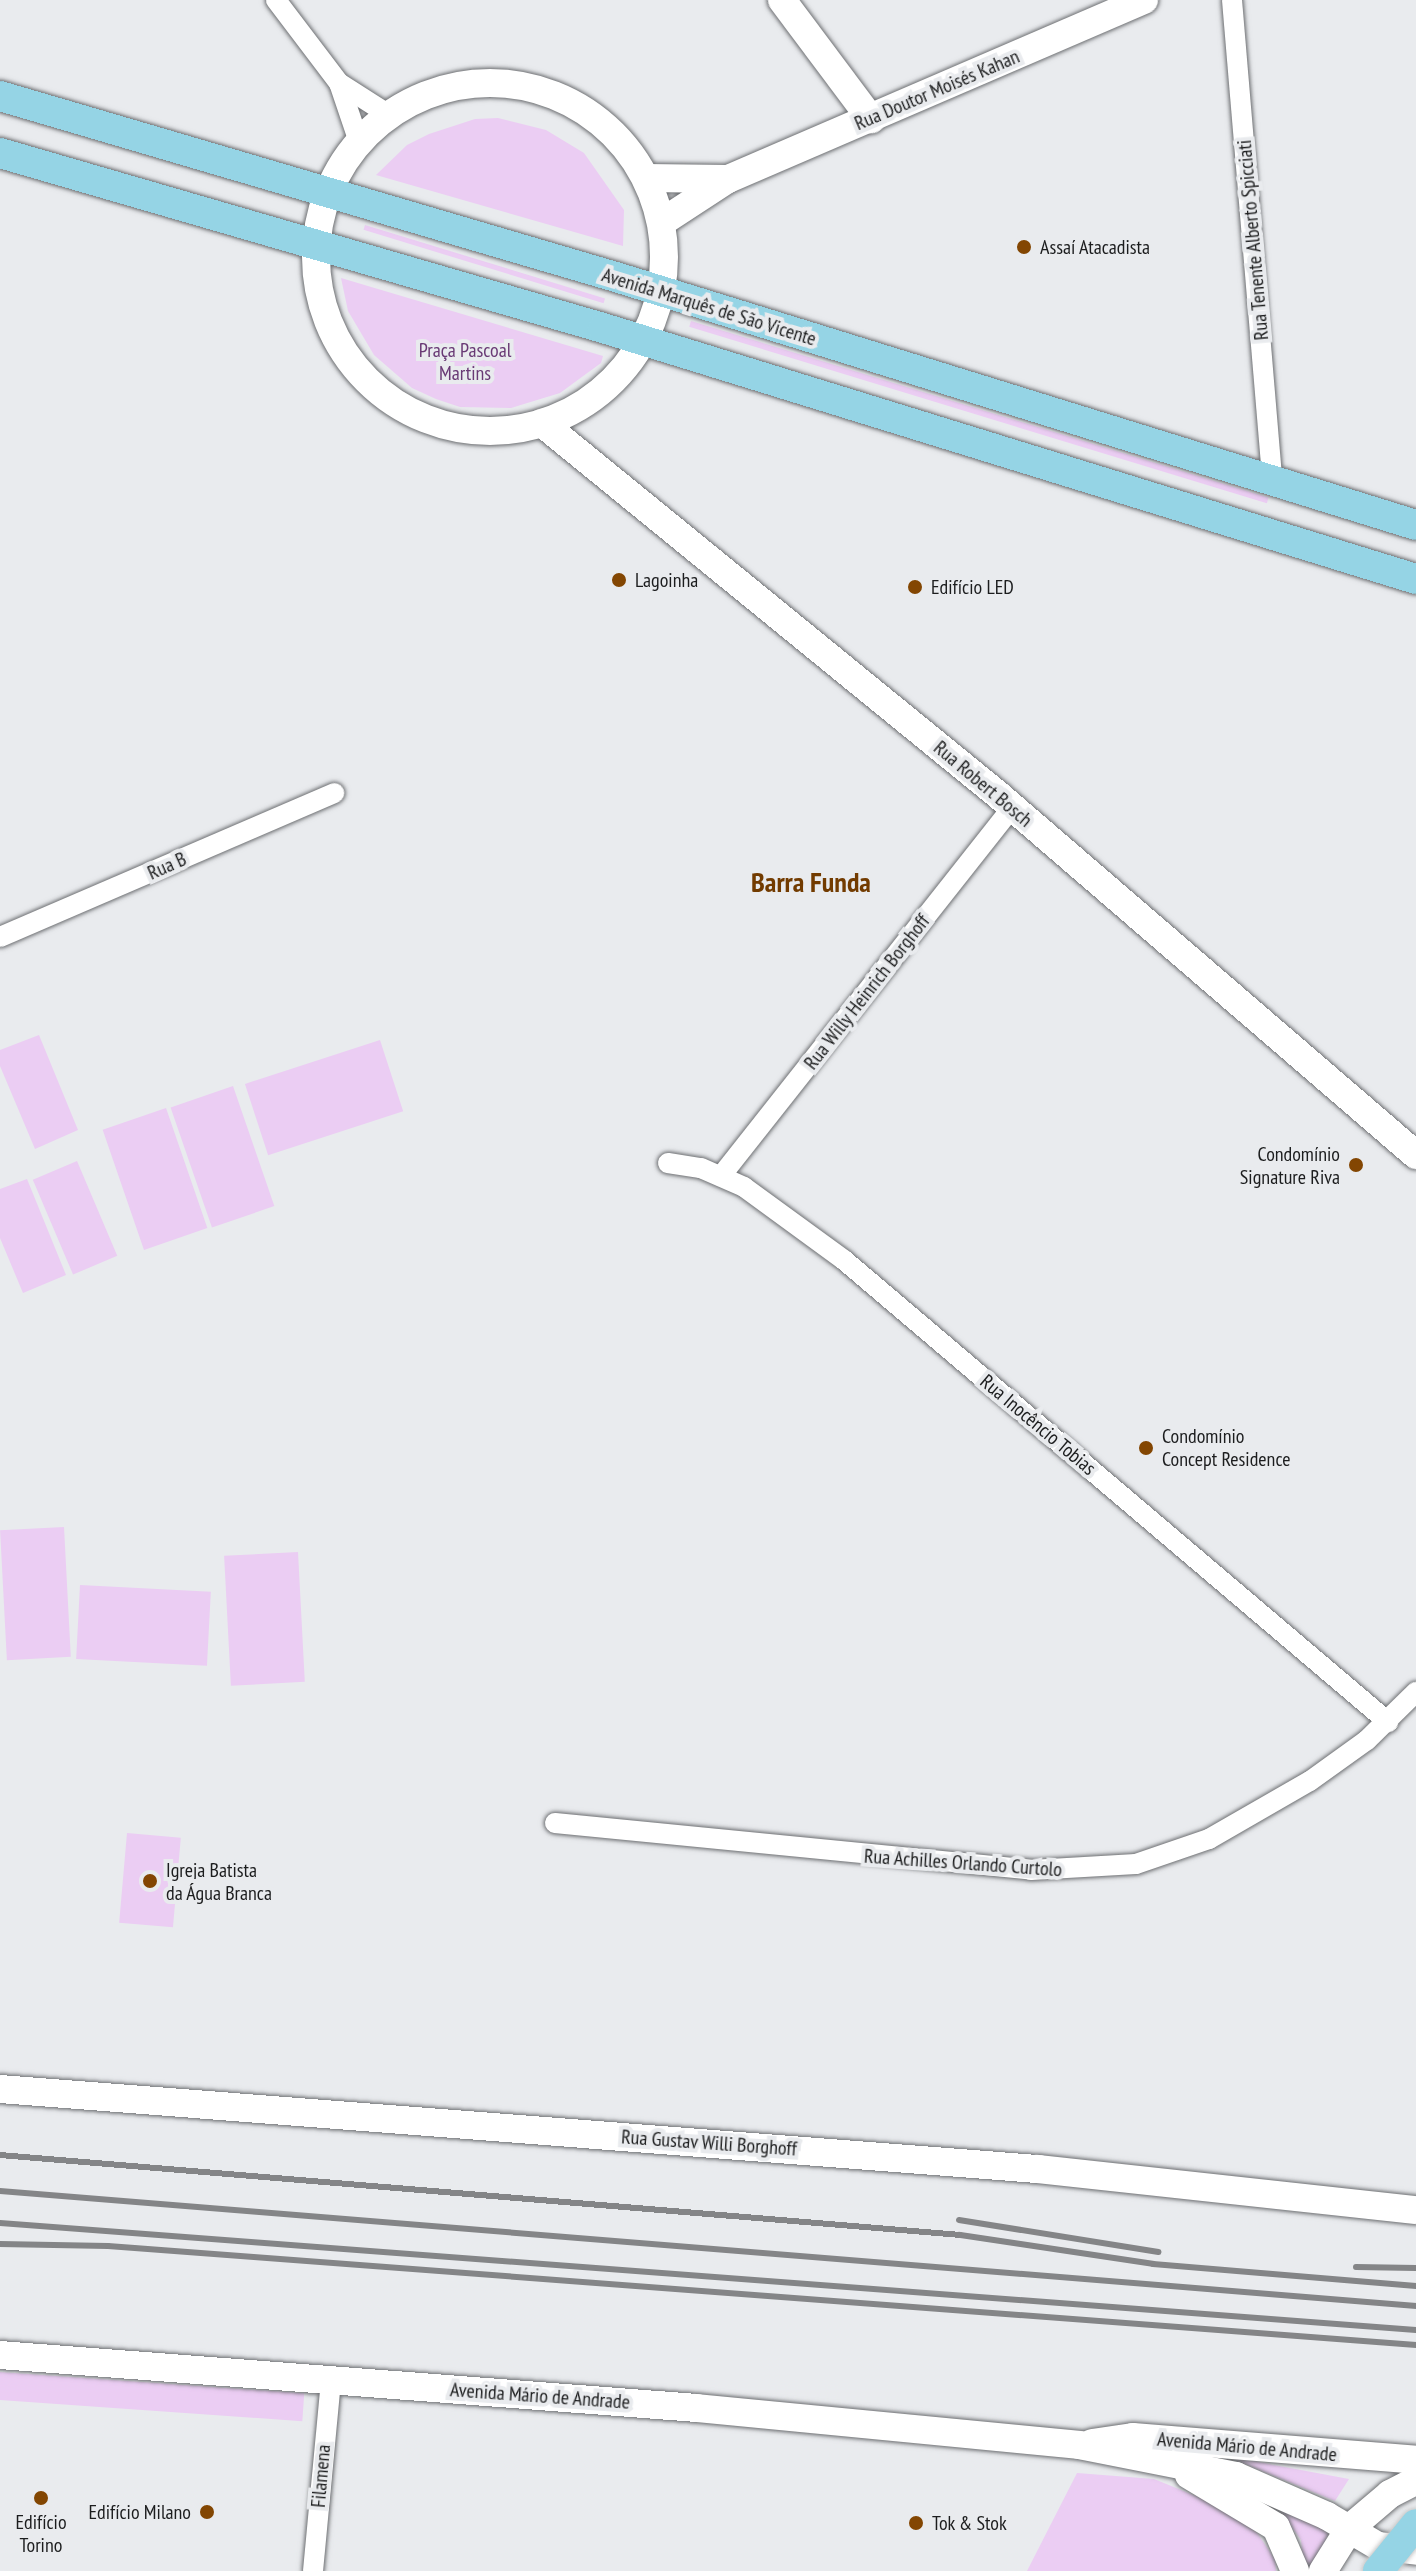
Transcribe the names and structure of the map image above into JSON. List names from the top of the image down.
{
  "streets": {
    "main road": ["Avenida Marquês de São Vicente"],
    "street": [
      "Rua Doutor Moisés Kahan",
      "Rua Tenente Alberto Spicciati",
      "Rua Robert Bosch",
      "Rua B",
      "Rua Willy Heinrich Borghoff",
      "Rua Inocêncio Tobias",
      "Rua Achilles Orlando Curtolo",
      "Rua Gustav Willi Borghoff",
      "Avenida Mário de Andrade",
      "Filamena"
    ]
  },
  "crossings": [
    ["Rua Tenente Alberto Spicciati", "Avenida Marquês de São Vicente"],
    ["Rua Robert Bosch", "Rua Willy Heinrich Borghoff"],
    ["Rua Willy Heinrich Borghoff", "Rua Inocêncio Tobias"],
    ["Rua Inocêncio Tobias", "Rua Achilles Orlando Curtolo"],
    ["Avenida Mário de Andrade", "Filamena"]
  ],
  "districts": ["Barra Funda"],
  "parks": ["Praça Pascoal Martins"],
  "places": [
    "Assaí Atacadista",
    "Lagoinha",
    "Edifício LED",
    "Condomínio Signature Riva",
    "Condomínio Concept Residence",
    "Igreja Batista da Água Branca",
    "Edifício Torino",
    "Edifício Milano",
    "Tok & Stok"
  ]
}
